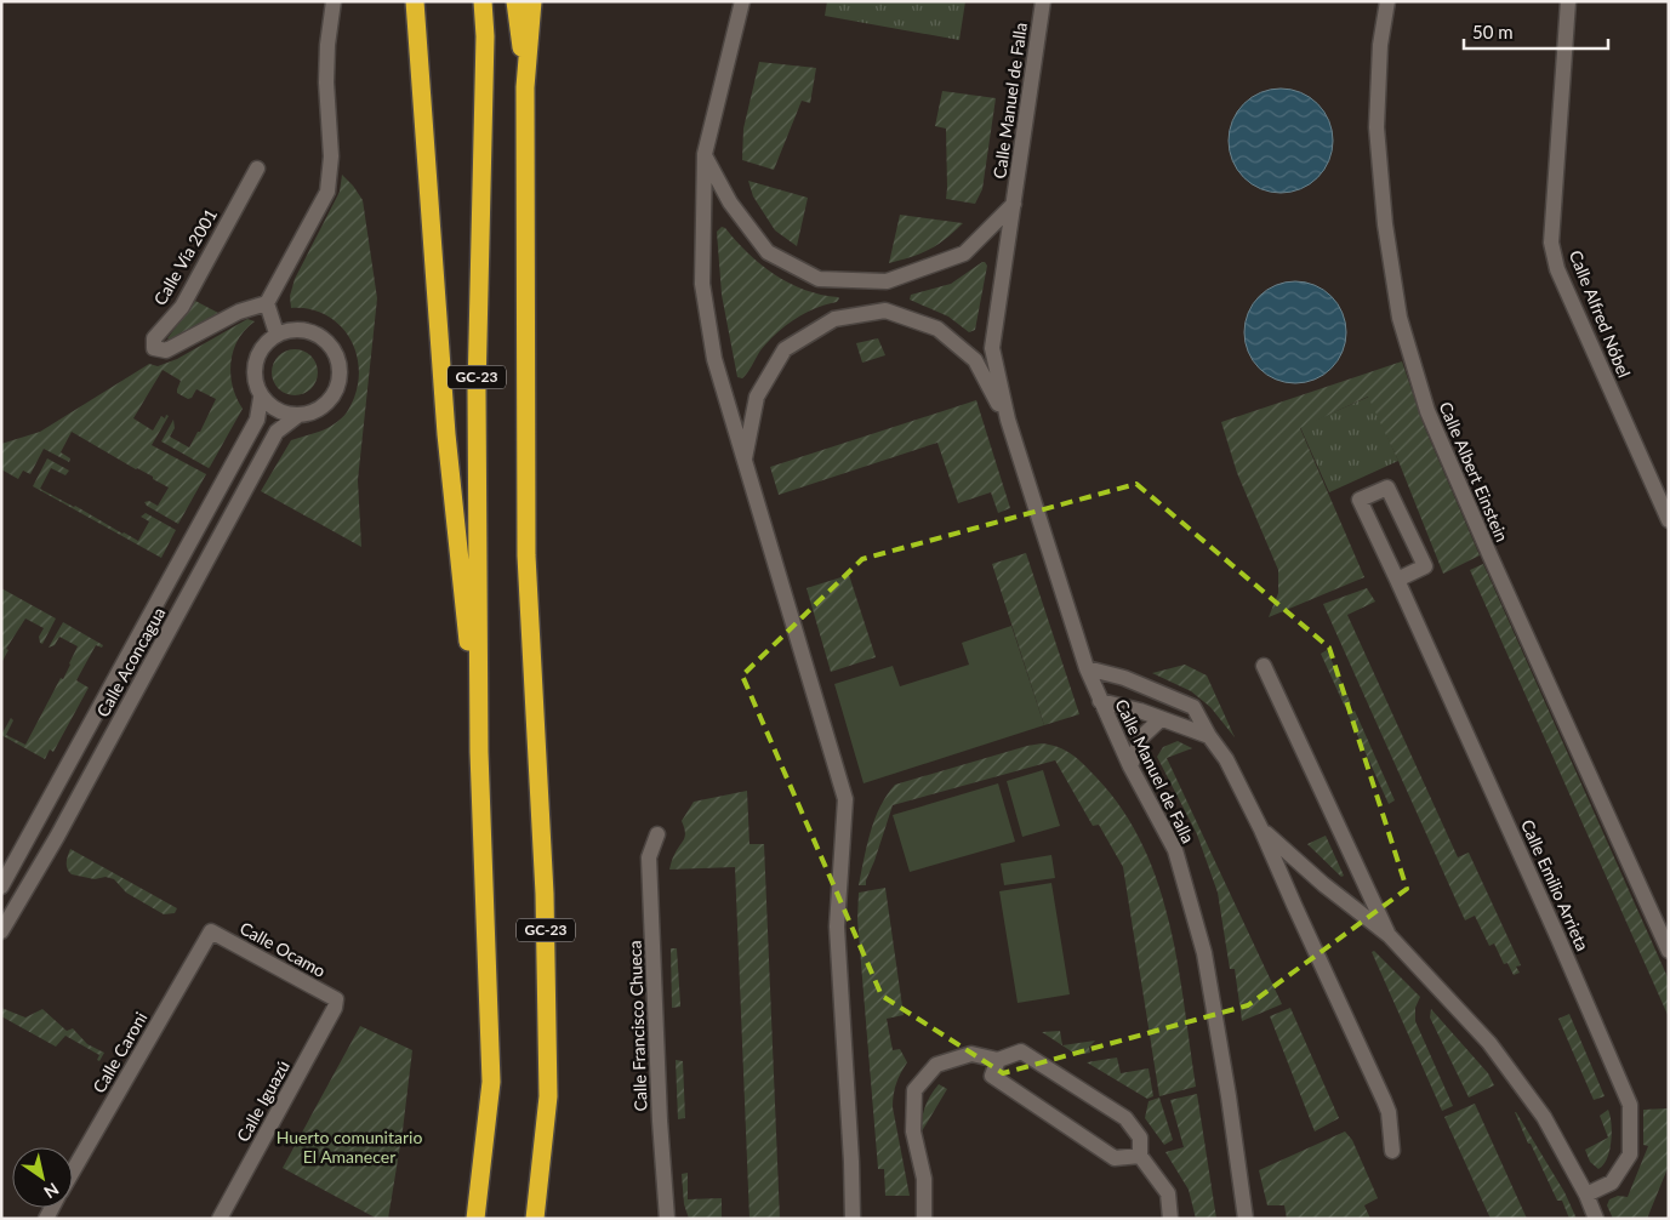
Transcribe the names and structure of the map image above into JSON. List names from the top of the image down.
{
  "streets": {
    "highway": ["GC-23"],
    "street": [
      "Calle Manuel de Falla",
      "Calle Vía 2001",
      "Calle Alfred Nóbel",
      "Calle Albert Einstein",
      "Calle Aconcagua",
      "Calle Emilio Arrieta",
      "Calle Ocamo",
      "Calle Francisco Chueca",
      "Calle Caroni",
      "Calle Iguazú"
    ]
  },
  "crossings": [
    ["Calle Ocamo", "Calle Caroni"],
    ["Calle Ocamo", "Calle Iguazú"]
  ],
  "parks": ["Huerto comunitario El Amanecer"],
  "scale_bar": "50 m",
  "north": "bottom right"
}
